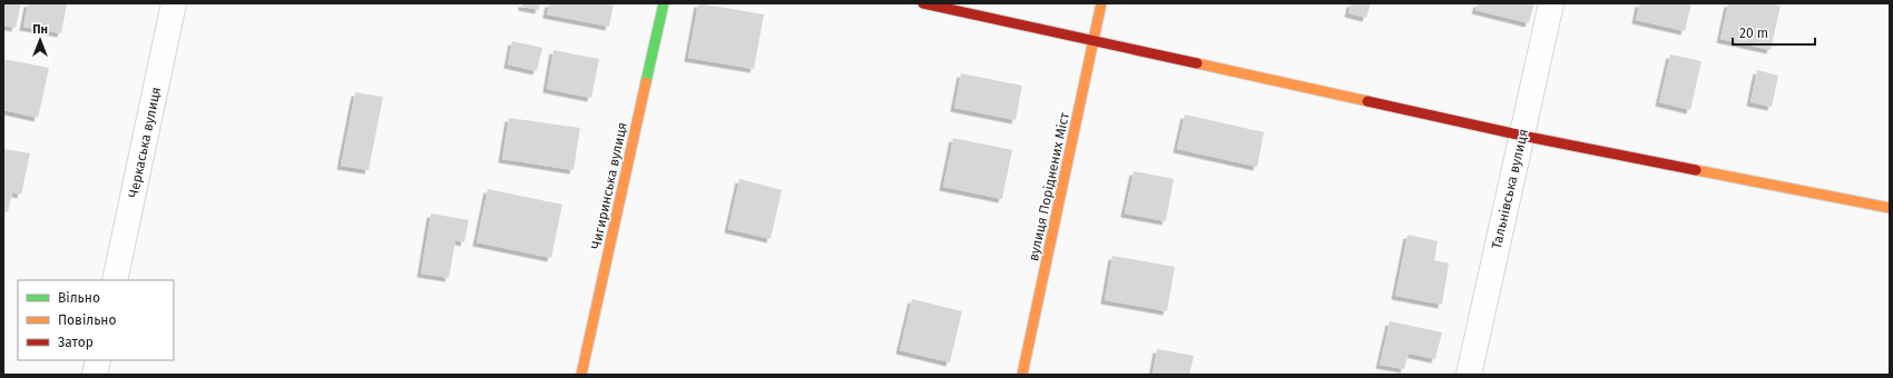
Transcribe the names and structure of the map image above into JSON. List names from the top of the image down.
{
  "streets": {
    "street": [
      "Черкаська вулиця",
      "Чигиринська вулиця",
      "вулиця Поріднених Міст",
      "Тальнівська вулиця"
    ]
  },
  "legend": ["Вільно", "Повільно", "Затор"],
  "scale_bar": "20 m",
  "north": "top"
}
